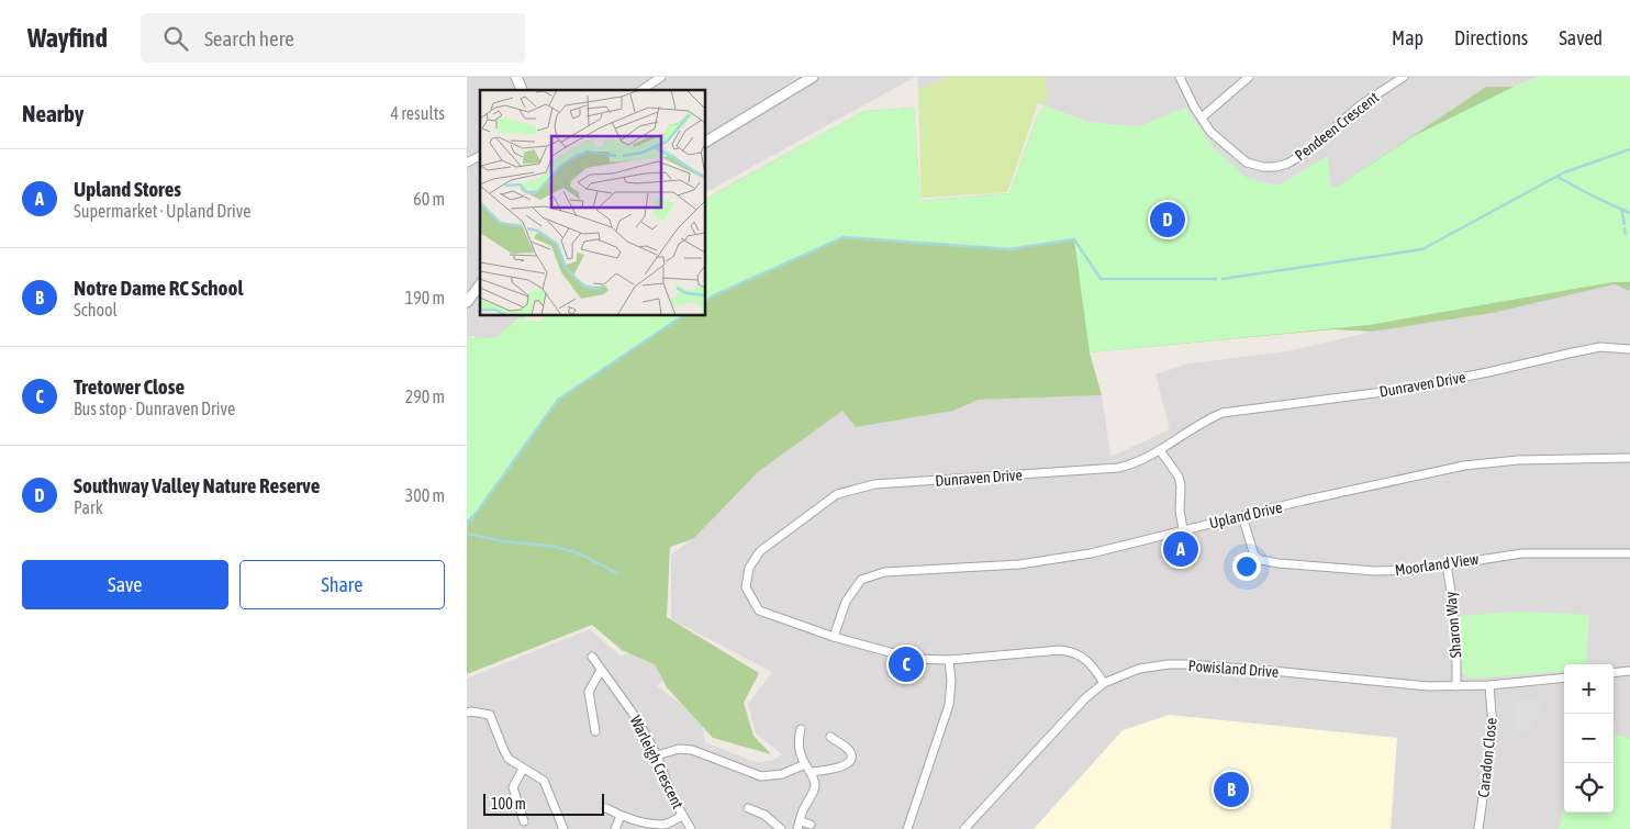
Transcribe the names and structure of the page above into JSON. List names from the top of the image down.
{
  "streets": {
    "street": [
      "Pendeen Crescent",
      "Dunraven Drive",
      "Upland Drive",
      "Moorland View",
      "Sharon Way",
      "Powisland Drive",
      "Caradon Close",
      "Warleigh Crescent"
    ]
  },
  "crossings": [
    ["Dunraven Drive", "Upland Drive"],
    ["Dunraven Drive", "Powisland Drive"],
    ["Upland Drive", "Moorland View"],
    ["Moorland View", "Sharon Way"],
    ["Sharon Way", "Powisland Drive"],
    ["Powisland Drive", "Caradon Close"]
  ],
  "scale_bar": "100 m",
  "page": {
    "header": "Wayfind",
    "search": "Search here",
    "nav": ["Map", "Directions", "Saved"],
    "heading": ["Nearby", "4 results"],
    "list": [
      {
        "mark": "A",
        "name": "Upland Stores",
        "note": "Supermarket · Upland Drive",
        "value": "60 m"
      },
      {
        "mark": "B",
        "name": "Notre Dame RC School",
        "note": "School",
        "value": "190 m"
      },
      {
        "mark": "C",
        "name": "Tretower Close",
        "note": "Bus stop · Dunraven Drive",
        "value": "290 m"
      },
      {
        "mark": "D",
        "name": "Southway Valley Nature Reserve",
        "note": "Park",
        "value": "300 m"
      }
    ],
    "pins": [
      "D",
      "A",
      "C",
      "B"
    ],
    "buttons": ["Save", "Share"],
    "map_buttons": ["+", "−"],
    "scale": "100 m"
  }
}
